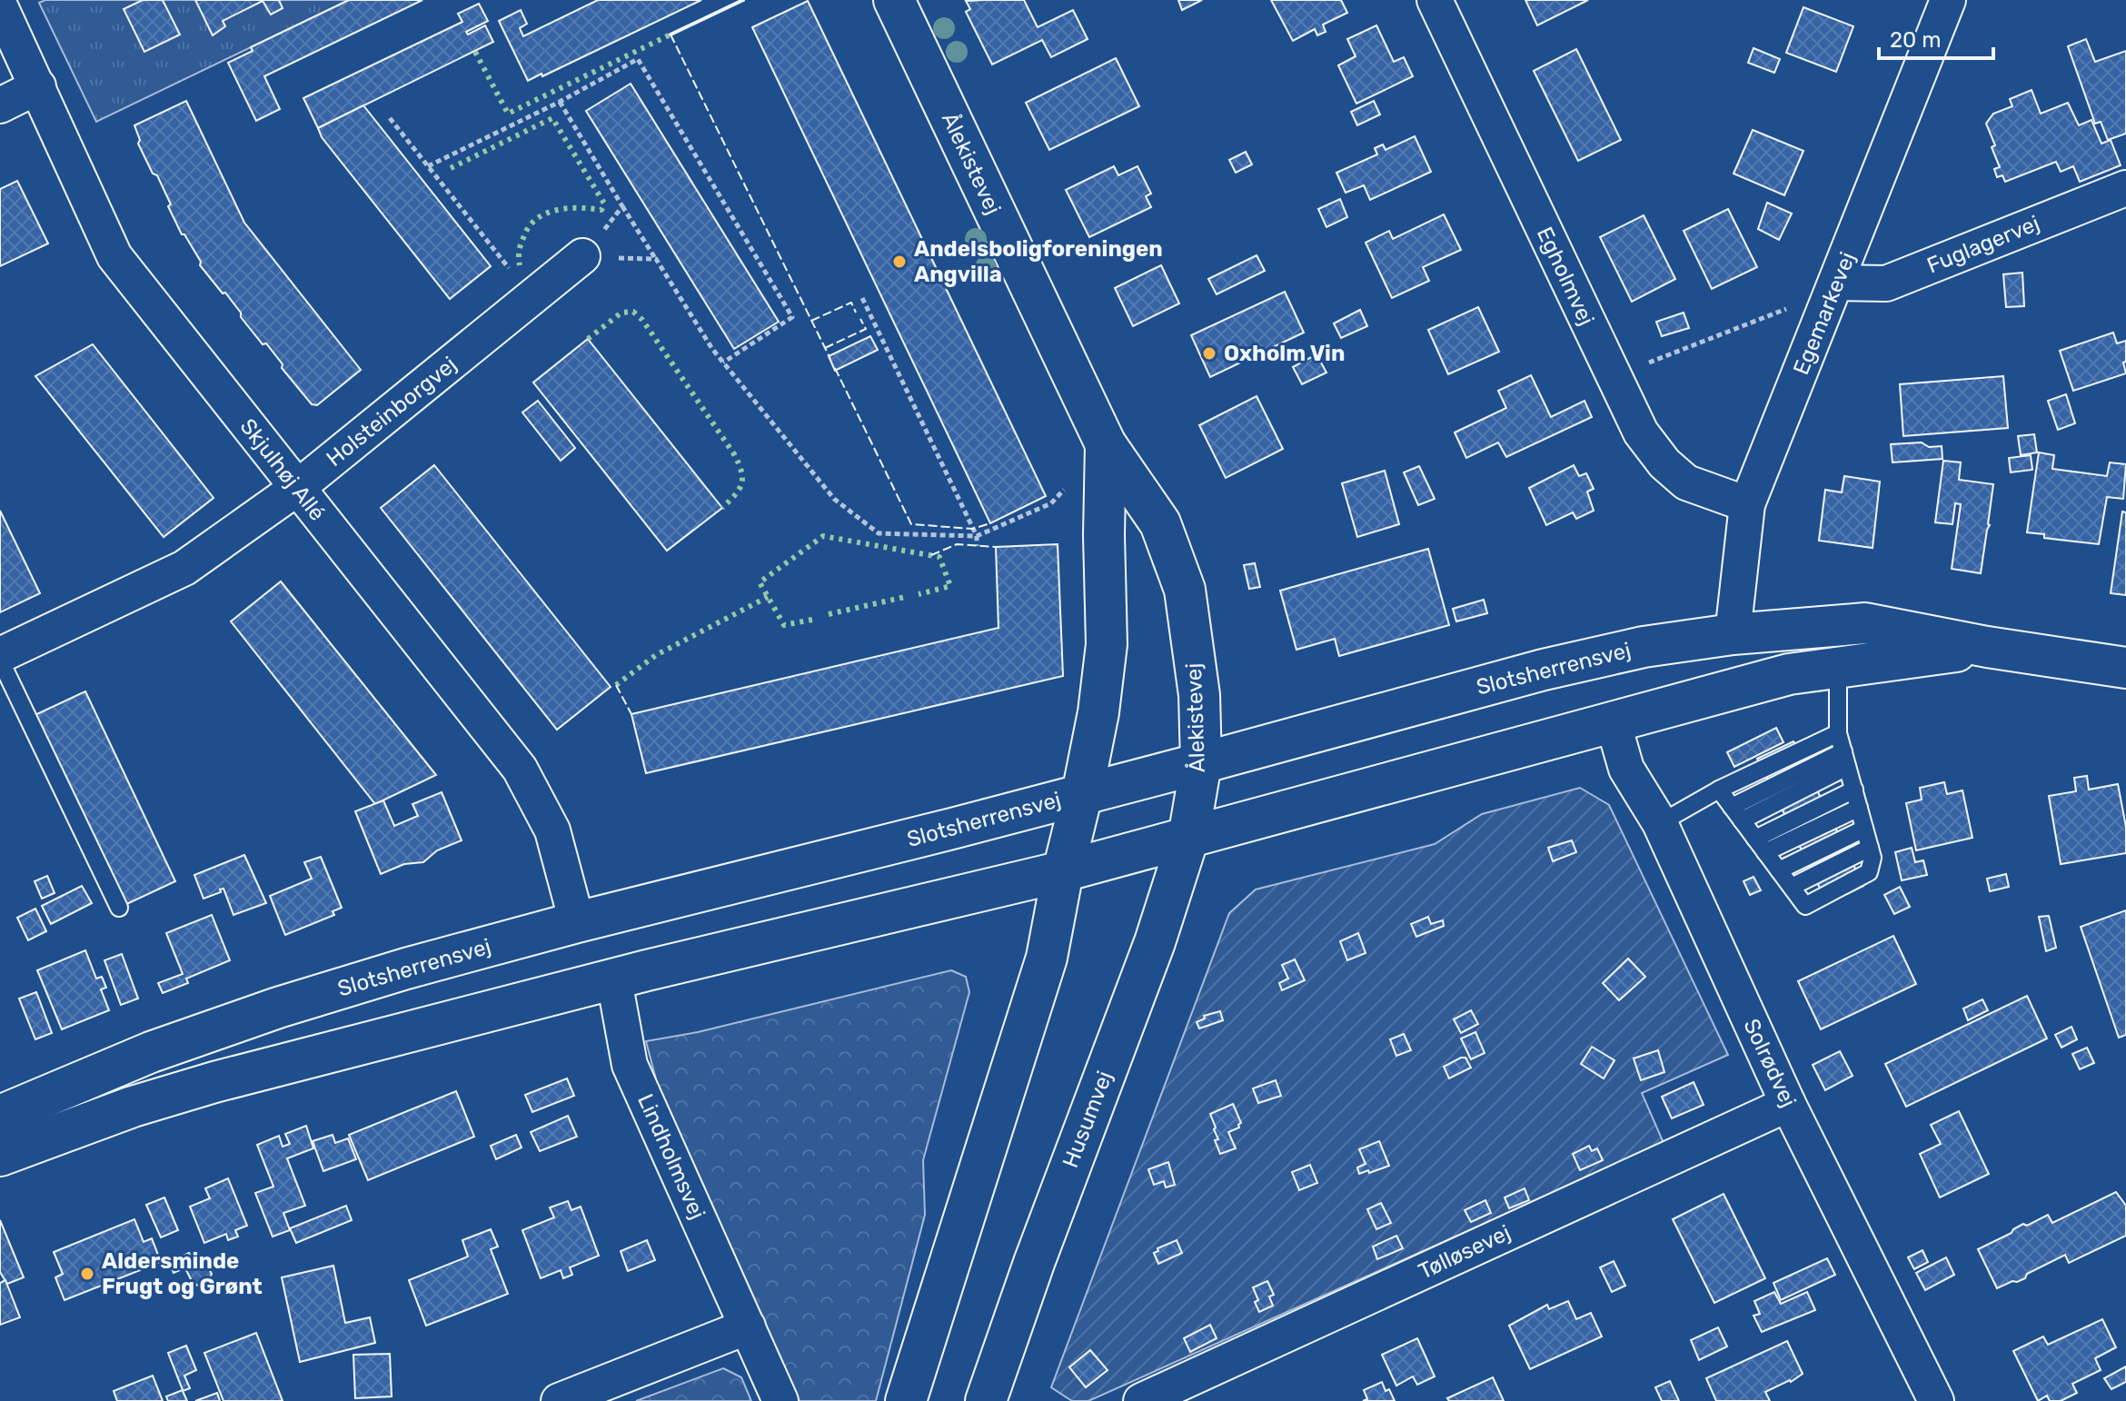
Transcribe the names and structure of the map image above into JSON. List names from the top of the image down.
{
  "streets": {
    "street": [
      "Ålekistevej",
      "Fuglagervej",
      "Egholmvej",
      "Egemarkevej",
      "Holsteinborgvej",
      "Skjulhøj Allé",
      "Slotsherrensvej",
      "Solrødvej",
      "Husumvej",
      "Lindholmsvej",
      "Tølløsevej"
    ]
  },
  "crossings": [
    ["Ålekistevej", "Slotsherrensvej"],
    ["Ålekistevej", "Husumvej"],
    ["Fuglagervej", "Egemarkevej"],
    ["Egholmvej", "Egemarkevej"],
    ["Egemarkevej", "Slotsherrensvej"],
    ["Holsteinborgvej", "Skjulhøj Allé"],
    ["Skjulhøj Allé", "Slotsherrensvej"],
    ["Slotsherrensvej", "Solrødvej"],
    ["Slotsherrensvej", "Husumvej"],
    ["Slotsherrensvej", "Lindholmsvej"],
    ["Solrødvej", "Tølløsevej"]
  ],
  "places": ["Andelsboligforeningen Angvilla", "Oxholm Vin", "Aldersminde Frugt og Grønt"],
  "scale_bar": "20 m"
}
